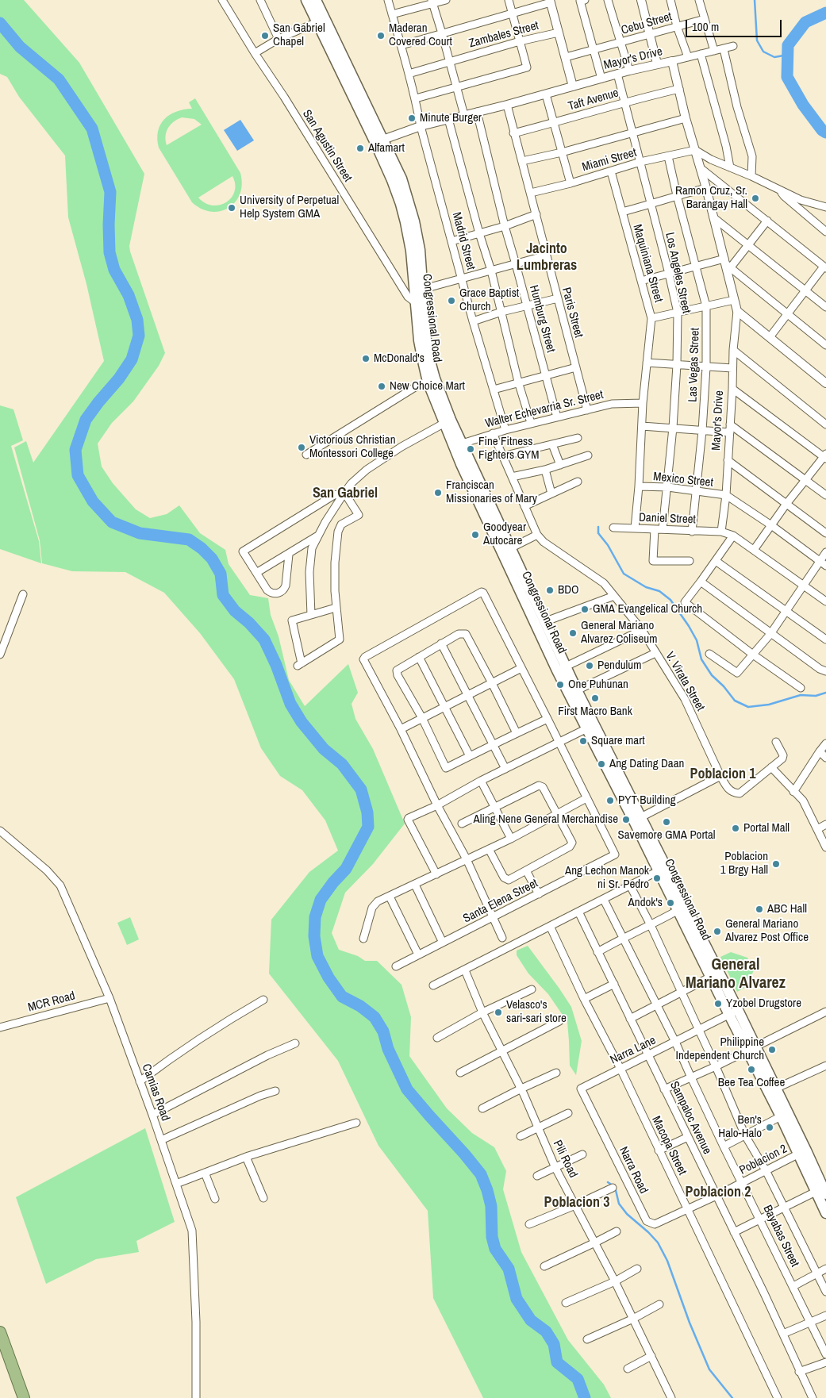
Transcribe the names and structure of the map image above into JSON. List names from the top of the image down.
{
  "streets": {
    "main road": ["Congressional Road"],
    "street": [
      "Cebu Street",
      "Zambales Street",
      "Mayor's Drive",
      "Taft Avenue",
      "San Agustin Street",
      "Miami Street",
      "Madrid Street",
      "Maquiniana Street",
      "Los Angeles Street",
      "Paris Street",
      "Humburg Street",
      "Las Vegas Street",
      "Walter Echevarria Sr. Street",
      "Mexico Street",
      "Daniel Street",
      "V. Virata Street",
      "Santa Elena Street",
      "MCR Road",
      "Narra Lane",
      "Camias Road",
      "Sampaloc Avenue",
      "Macopa Street",
      "Pili Road",
      "Poblacion 2",
      "Narra Road",
      "Bayabas Street"
    ]
  },
  "crossings": [
    ["Zambales Street", "Madrid Street"],
    ["Mayor's Drive", "Taft Avenue"],
    ["Mayor's Drive", "Miami Street"],
    ["Mayor's Drive", "Madrid Street"],
    ["Mayor's Drive", "Los Angeles Street"],
    ["Mayor's Drive", "Paris Street"],
    ["Mayor's Drive", "Congressional Road"],
    ["Mayor's Drive", "Humburg Street"],
    ["Mayor's Drive", "Mexico Street"],
    ["Mayor's Drive", "Daniel Street"],
    ["Taft Avenue", "Los Angeles Street"],
    ["Taft Avenue", "Paris Street"],
    ["San Agustin Street", "Congressional Road"],
    ["Miami Street", "Maquiniana Street"],
    ["Miami Street", "Los Angeles Street"],
    ["Miami Street", "Paris Street"],
    ["Miami Street", "Las Vegas Street"],
    ["Madrid Street", "Walter Echevarria Sr. Street"],
    ["Maquiniana Street", "Walter Echevarria Sr. Street"],
    ["Maquiniana Street", "Mexico Street"],
    ["Maquiniana Street", "Daniel Street"],
    ["Los Angeles Street", "Mexico Street"],
    ["Los Angeles Street", "Daniel Street"],
    ["Paris Street", "Walter Echevarria Sr. Street"],
    ["Congressional Road", "Walter Echevarria Sr. Street"],
    ["Congressional Road", "Narra Lane"],
    ["Congressional Road", "Poblacion 2"],
    ["Humburg Street", "Walter Echevarria Sr. Street"],
    ["Las Vegas Street", "Mexico Street"],
    ["Las Vegas Street", "Daniel Street"],
    ["MCR Road", "Camias Road"],
    ["Narra Lane", "Sampaloc Avenue"],
    ["Narra Lane", "Macopa Street"],
    ["Narra Lane", "Narra Road"],
    ["Narra Lane", "Bayabas Street"],
    ["Sampaloc Avenue", "Poblacion 2"],
    ["Macopa Street", "Poblacion 2"],
    ["Macopa Street", "Narra Road"],
    ["Poblacion 2", "Narra Road"],
    ["Poblacion 2", "Bayabas Street"]
  ],
  "districts": [
    "Jacinto Lumbreras",
    "San Gabriel",
    "Poblacion 1",
    "General Mariano Alvarez",
    "Poblacion 2",
    "Poblacion 3"
  ],
  "places": [
    "San Gabriel Chapel",
    "Maderan Covered Court",
    "Minute Burger",
    "Alfamart",
    "Ramon Cruz, Sr. Barangay Hall",
    "University of Perpetual Help System GMA",
    "Grace Baptist Church",
    "McDonald's",
    "New Choice Mart",
    "Victorious Christian Montessori College",
    "Fine Fitness Fighters GYM",
    "Franciscan Missionaries of Mary",
    "Goodyear Autocare",
    "BDO",
    "GMA Evangelical Church",
    "General Mariano Alvarez Coliseum",
    "Pendulum",
    "One Puhunan",
    "First Macro Bank",
    "Square mart",
    "Ang Dating Daan",
    "PYT Building",
    "Aling Nene General Merchandise",
    "Savemore GMA Portal",
    "Portal Mall",
    "Poblacion 1 Brgy Hall",
    "Ang Lechon Manok ni Sr. Pedro",
    "Andok's",
    "ABC Hall",
    "General Mariano Alvarez Post Office",
    "Yzobel Drugstore",
    "Velasco's sari-sari store",
    "Philippine Independent Church",
    "Bee Tea Coffee",
    "Ben's Halo-Halo"
  ],
  "scale_bar": "100 m"
}
